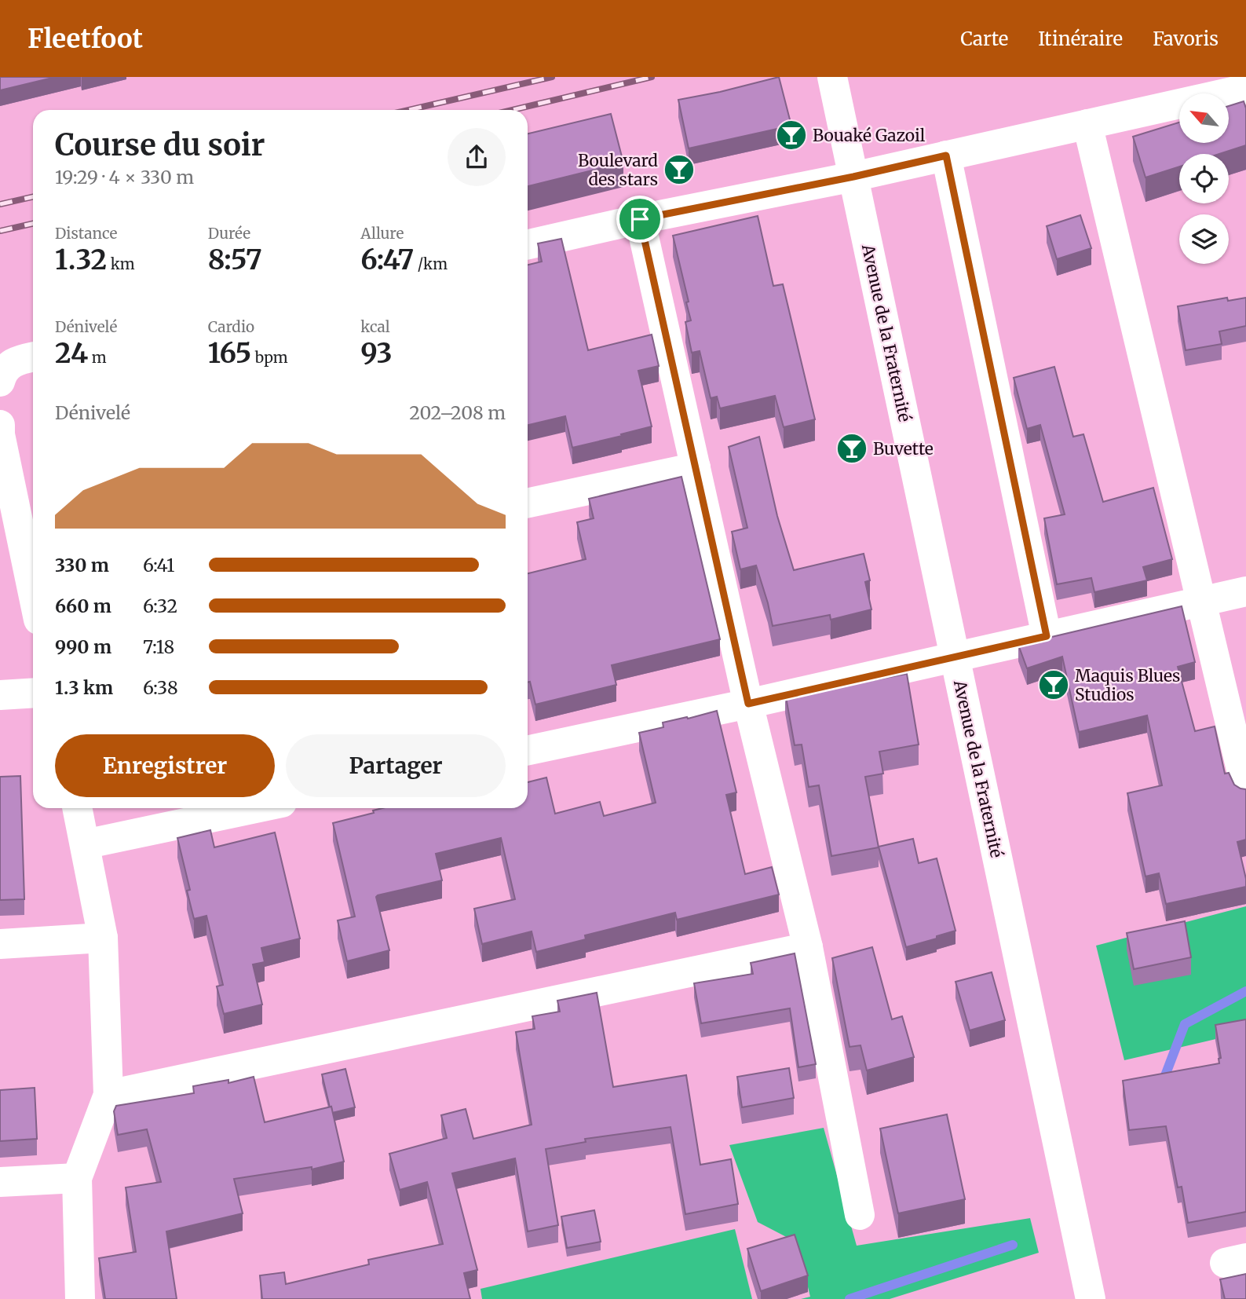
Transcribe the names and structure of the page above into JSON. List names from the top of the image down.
{
  "streets": {
    "street": ["Avenue de la Fraternité"]
  },
  "places": {
    "bar": [
      "Bouaké Gazoil",
      "Boulevard des stars",
      "Buvette",
      "Maquis Blues Studios"
    ]
  },
  "north": "top left",
  "page": {
    "header": "Fleetfoot",
    "nav": ["Carte", "Itinéraire", "Favoris"],
    "heading": ["Course du soir", "19:29 · 4 × 330 m"],
    "stats": [
      ["Distance", "1.32 km"],
      ["Durée", "8:57"],
      ["Allure", "6:47 /km"],
      ["Dénivelé", "24 m"],
      ["Cardio", "165 bpm"],
      ["kcal", "93"]
    ],
    "chart": ["Dénivelé", "202–208 m"],
    "list": [
      {
        "name": "330 m",
        "note": "6:41"
      },
      {
        "name": "660 m",
        "note": "6:32"
      },
      {
        "name": "990 m",
        "note": "7:18"
      },
      {
        "name": "1.3 km",
        "note": "6:38"
      }
    ],
    "buttons": ["Enregistrer", "Partager"]
  }
}
